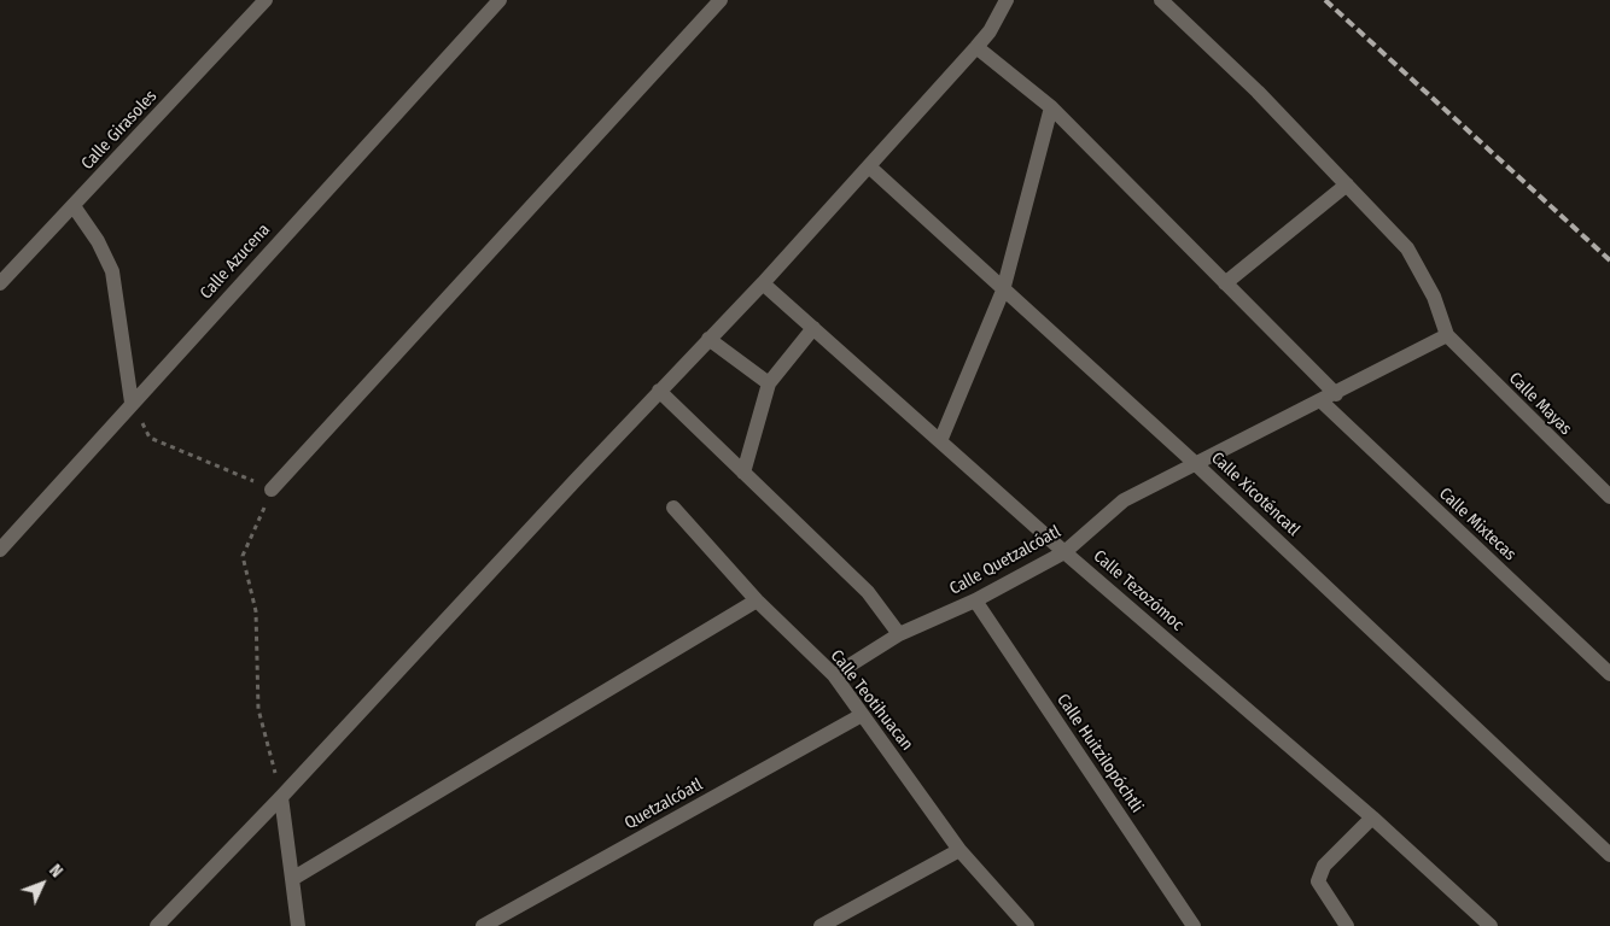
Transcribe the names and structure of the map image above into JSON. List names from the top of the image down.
{
  "streets": {
    "street": [
      "Calle Girasoles",
      "Calle Azucena",
      "Calle Mayas",
      "Calle Xicoténcatl",
      "Calle Mixtecas",
      "Calle Quetzalcóatl",
      "Calle Tezozómoc",
      "Calle Teotihuacan",
      "Calle Huitzilopóchtli",
      "Quetzalcóatl"
    ]
  },
  "crossings": [
    ["Calle Mayas", "Calle Quetzalcóatl"],
    ["Calle Xicoténcatl", "Calle Quetzalcóatl"],
    ["Calle Mixtecas", "Calle Quetzalcóatl"],
    ["Calle Quetzalcóatl", "Calle Tezozómoc"],
    ["Calle Quetzalcóatl", "Calle Teotihuacan"],
    ["Calle Quetzalcóatl", "Calle Huitzilopóchtli"],
    ["Calle Teotihuacan", "Quetzalcóatl"]
  ],
  "north": "top right"
}
